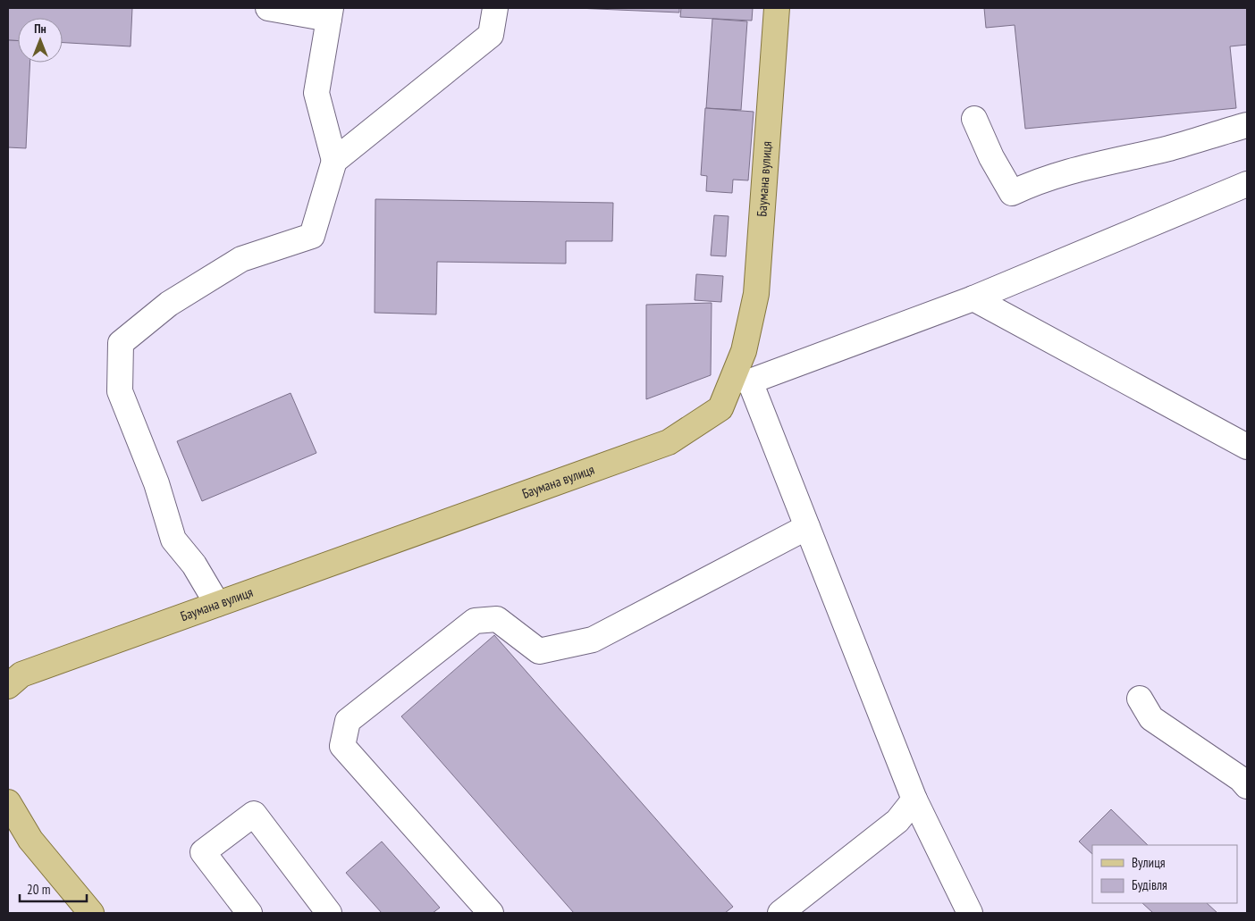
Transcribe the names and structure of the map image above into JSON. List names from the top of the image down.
{
  "streets": {
    "main road": ["Баумана вулиця"]
  },
  "legend": ["Вулиця", "Будівля"],
  "scale_bar": "20 m",
  "north": "top"
}
